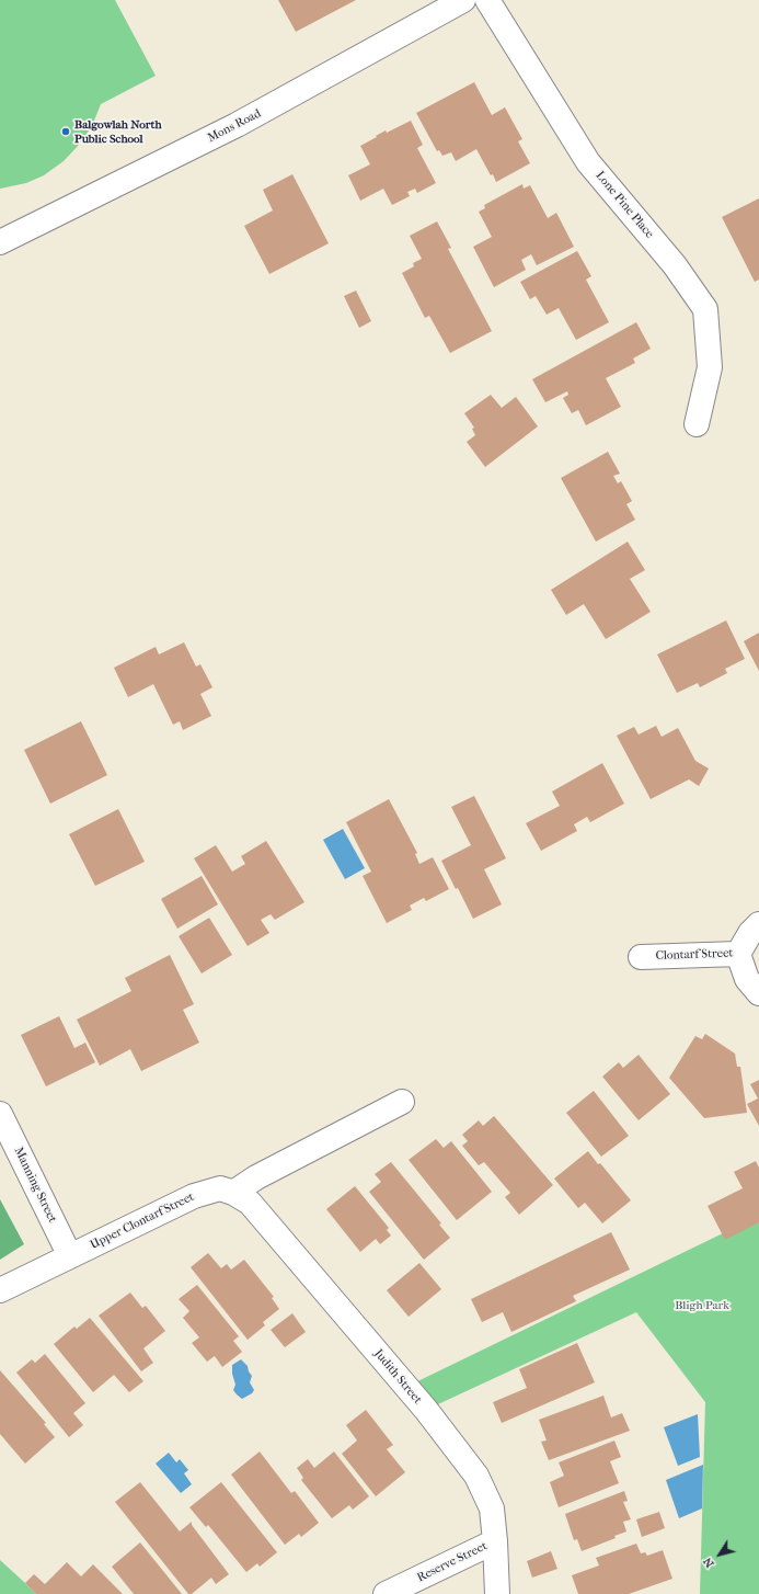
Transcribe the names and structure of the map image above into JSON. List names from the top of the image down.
{
  "streets": {
    "street": [
      "Mons Road",
      "Lone Pine Place",
      "Clontarf Street",
      "Manning Street",
      "Upper Clontarf Street",
      "Judith Street",
      "Reserve Street"
    ]
  },
  "crossings": [
    ["Manning Street", "Upper Clontarf Street"],
    ["Upper Clontarf Street", "Judith Street"],
    ["Judith Street", "Reserve Street"]
  ],
  "parks": ["Bligh Park"],
  "places": ["Balgowlah North Public School"],
  "north": "bottom left"
}
